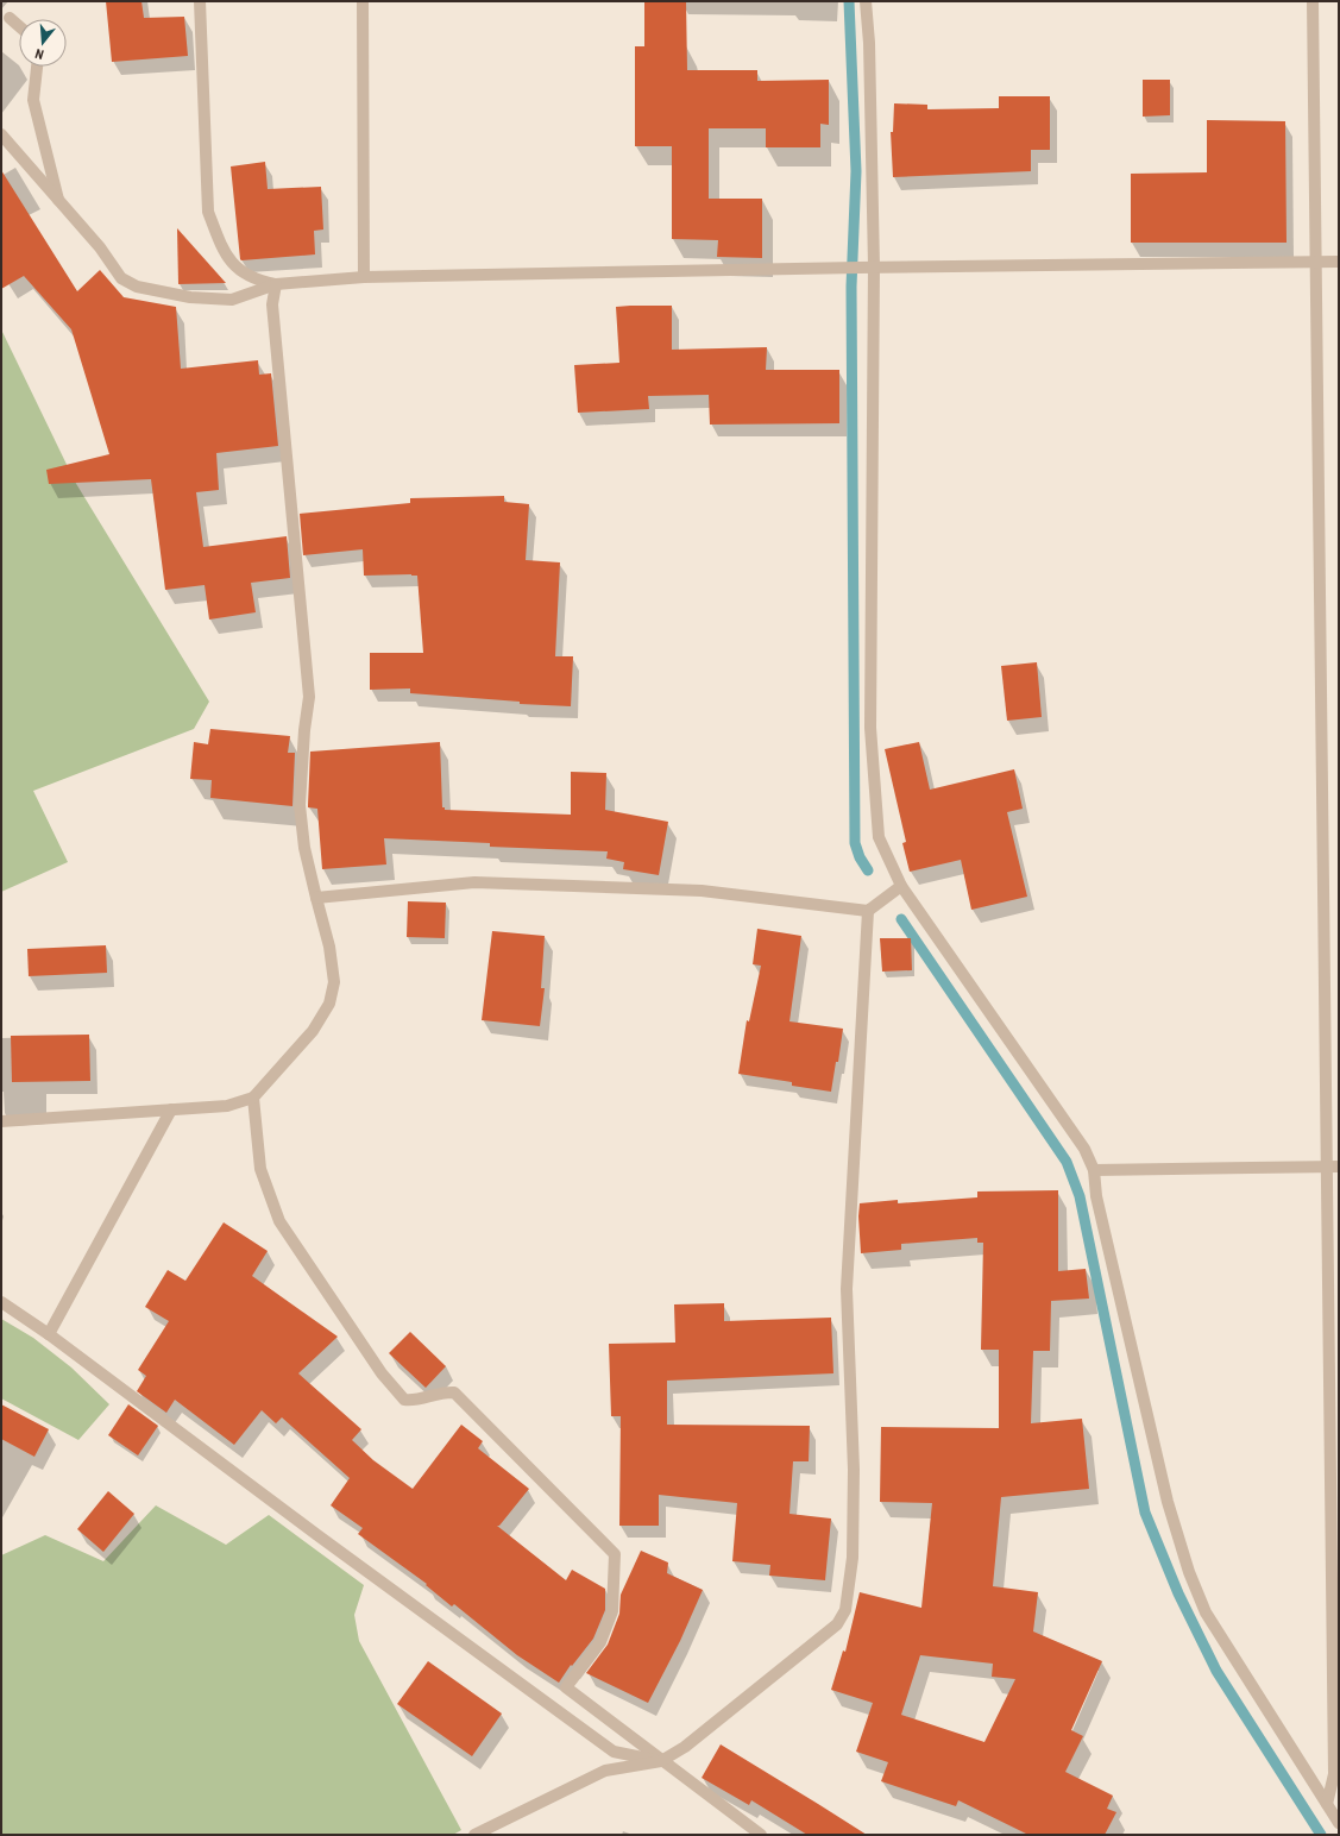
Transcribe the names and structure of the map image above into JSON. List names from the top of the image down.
{
  "north": "bottom"
}
